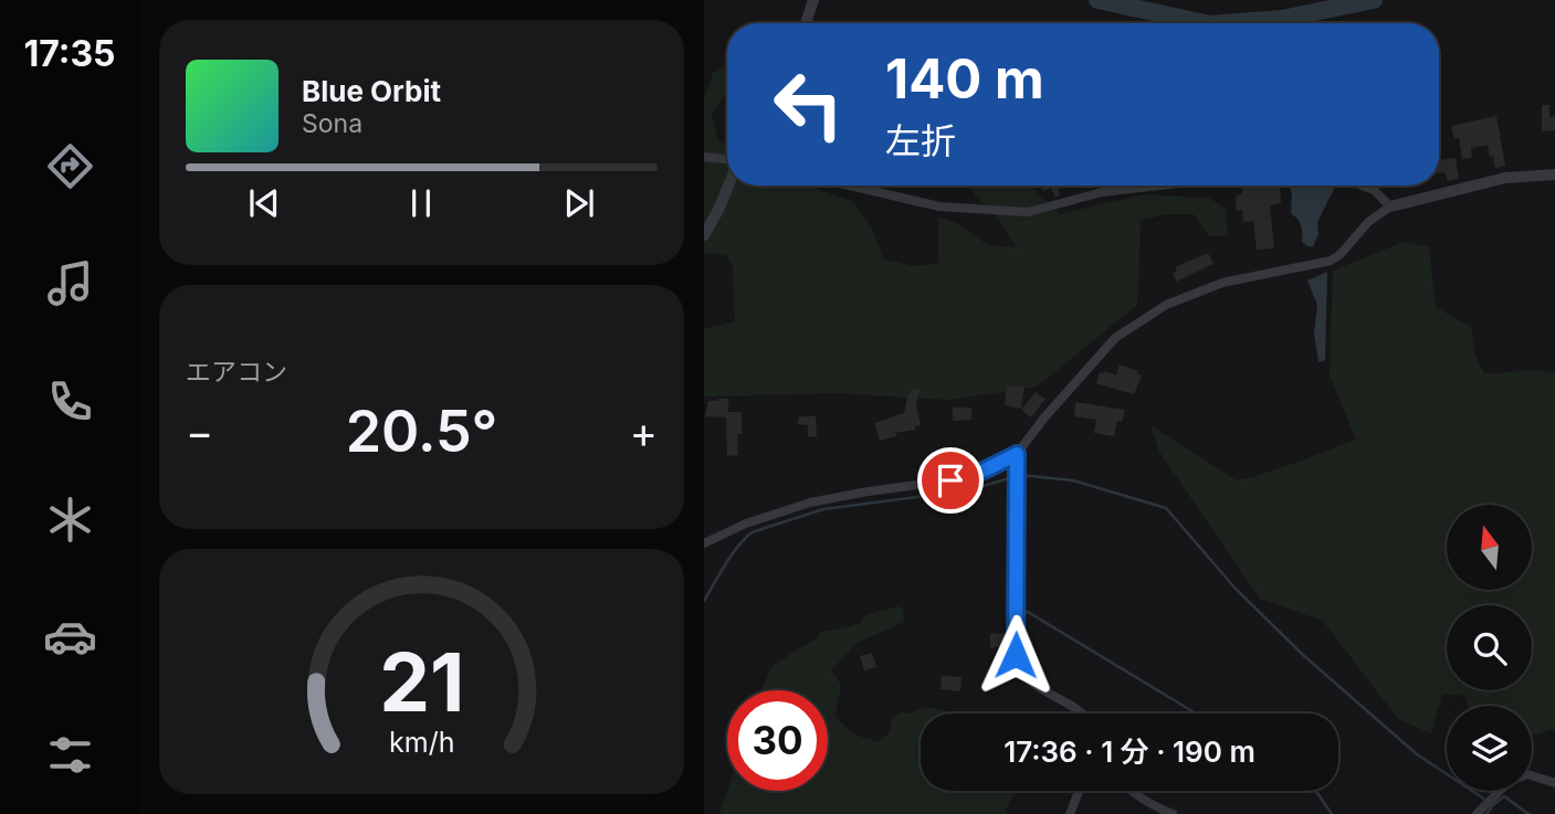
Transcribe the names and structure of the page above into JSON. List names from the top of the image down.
{
  "north": "top",
  "page": {
    "tabs": "17:35",
    "turn": ["140 m", "左折"],
    "song": ["Blue Orbit", "Sona"],
    "tile": "エアコン",
    "heat": ["−", "20.5°", "+"],
    "limit": "30",
    "trip": "17:36 · 1 分 · 190 m",
    "gauge": ["21", "km/h"]
  }
}
